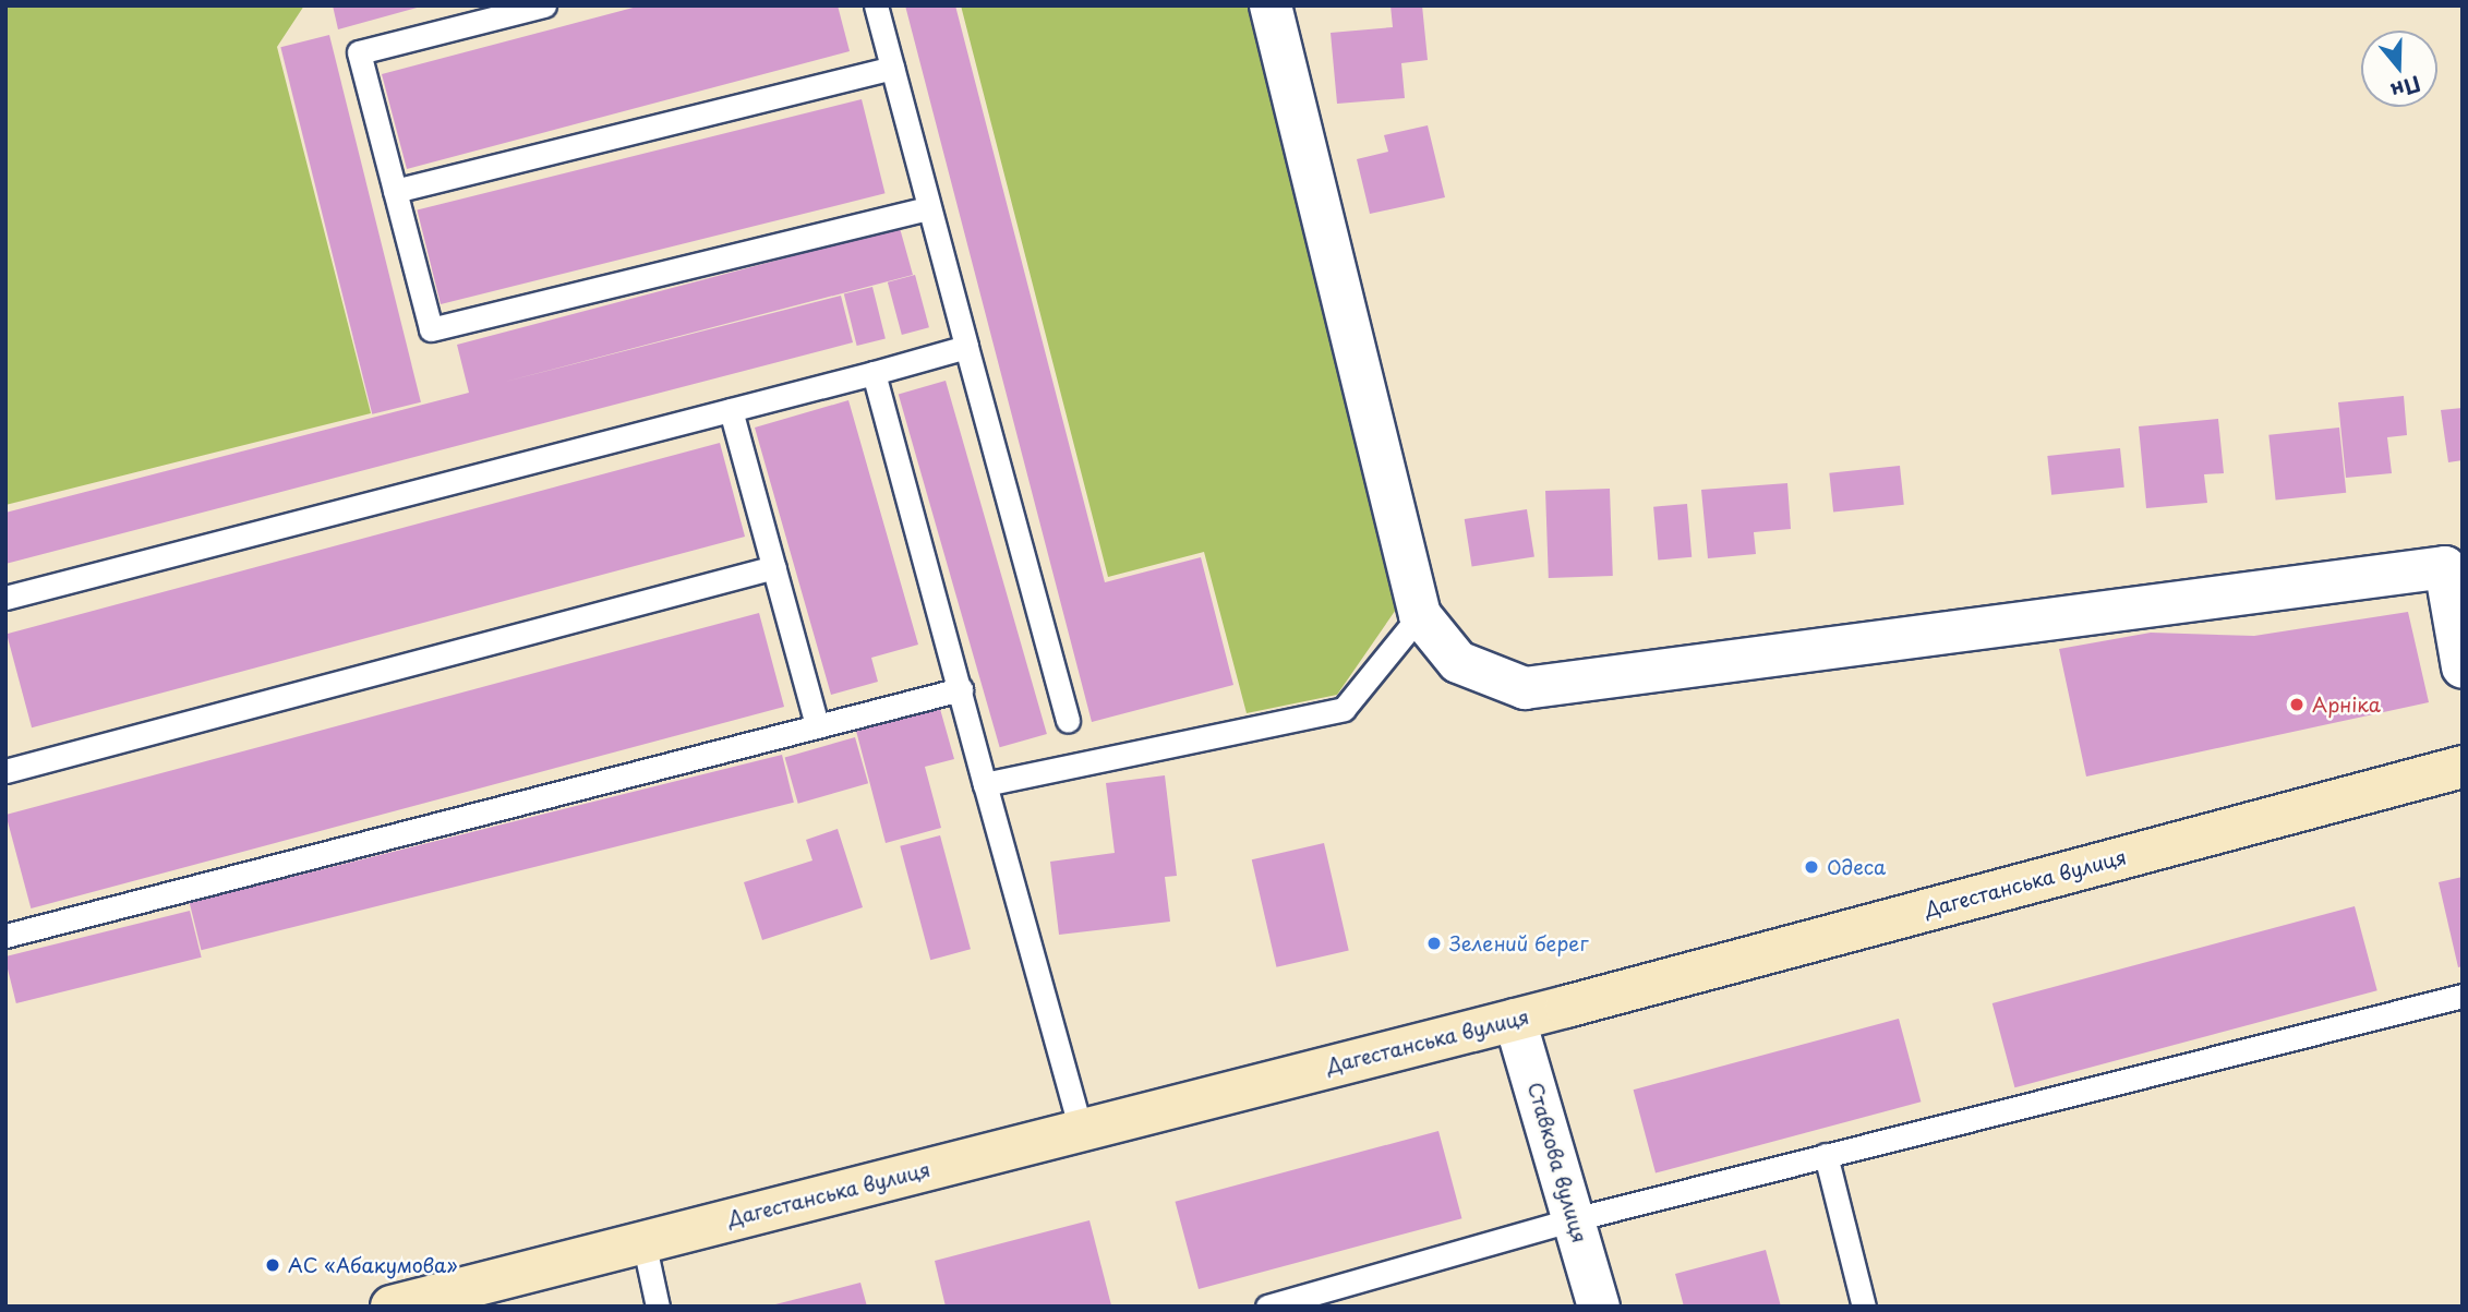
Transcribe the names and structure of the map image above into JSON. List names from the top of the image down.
{
  "streets": {
    "street": ["Дагестанська вулиця", "Ставкова вулиця"]
  },
  "crossings": [
    ["Дагестанська вулиця", "Ставкова вулиця"]
  ],
  "places": [
    "Арніка",
    "Одеса",
    "Зелений берег",
    "АС «Абакумова»"
  ],
  "north": "bottom"
}
